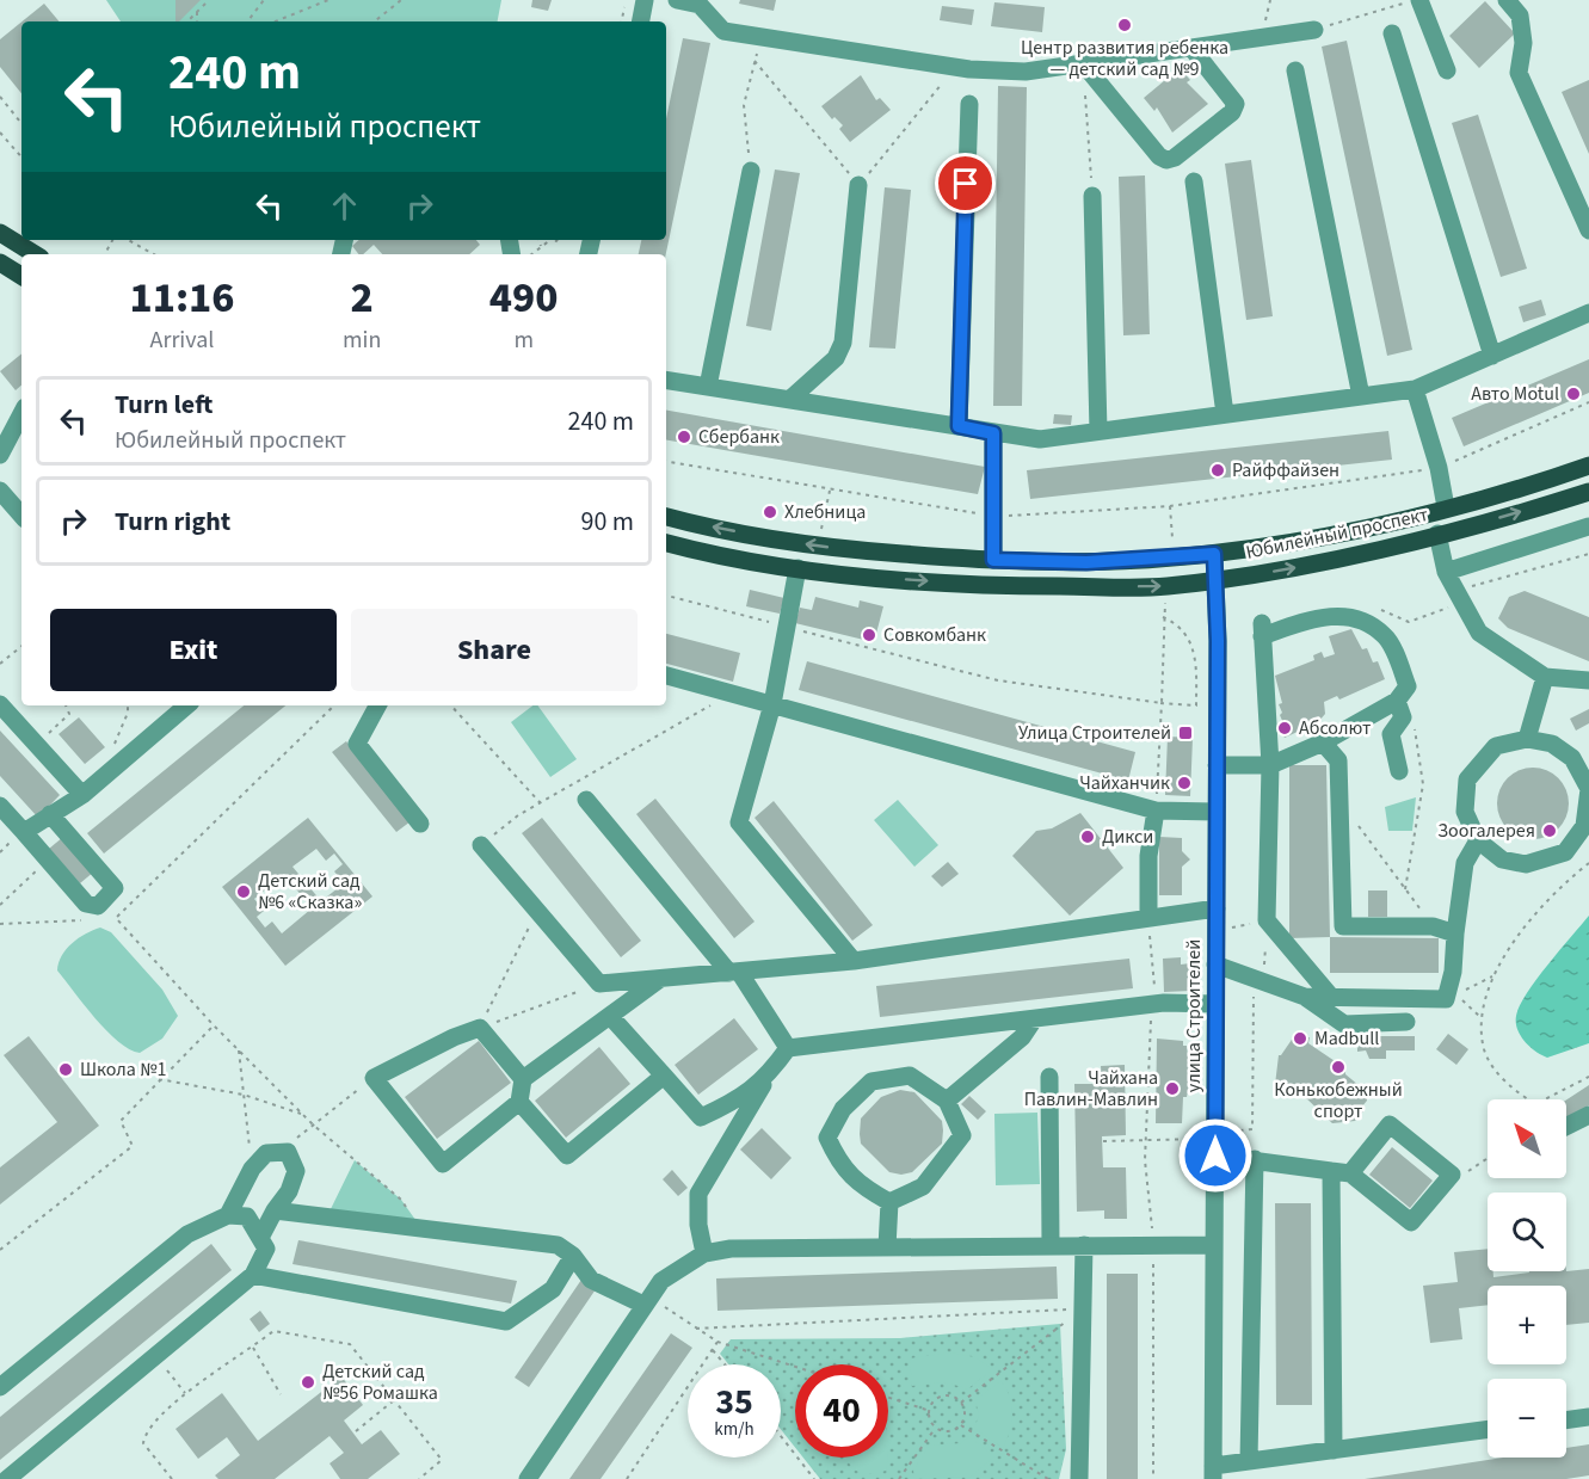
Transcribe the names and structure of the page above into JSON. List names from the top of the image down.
{
  "streets": {
    "main road": ["Юбилейный проспект"],
    "street": ["улица Строителей"]
  },
  "crossings": [
    ["Юбилейный проспект", "улица Строителей"]
  ],
  "places": {
    "other": [
      "Центр развития ребенка — детский сад №9",
      "Авто Motul",
      "Сбербанк",
      "Райффайзен",
      "Хлебница",
      "Совкомбанк",
      "Абсолют",
      "Чайханчик",
      "Зоогалерея",
      "Дикси",
      "Детский сад №6 «Сказка»",
      "Madbull",
      "Конькобежный спорт",
      "Школа №1",
      "Чайхана Павлин-Мавлин",
      "Детский сад №56 Ромашка"
    ],
    "transit": ["Улица Строителей"]
  },
  "north": "top left",
  "page": {
    "turn": ["240 m", "Юбилейный проспект"],
    "eta": [
      "11:16",
      "Arrival",
      "2",
      "min",
      "490",
      "m"
    ],
    "list": [
      {
        "name": "Turn left",
        "note": "Юбилейный проспект",
        "value": "240 m"
      },
      {
        "name": "Turn right",
        "value": "90 m"
      }
    ],
    "buttons": ["Exit", "Share"],
    "map_buttons": ["+", "−"],
    "speed": "35 km/h",
    "limit": "40"
  }
}
